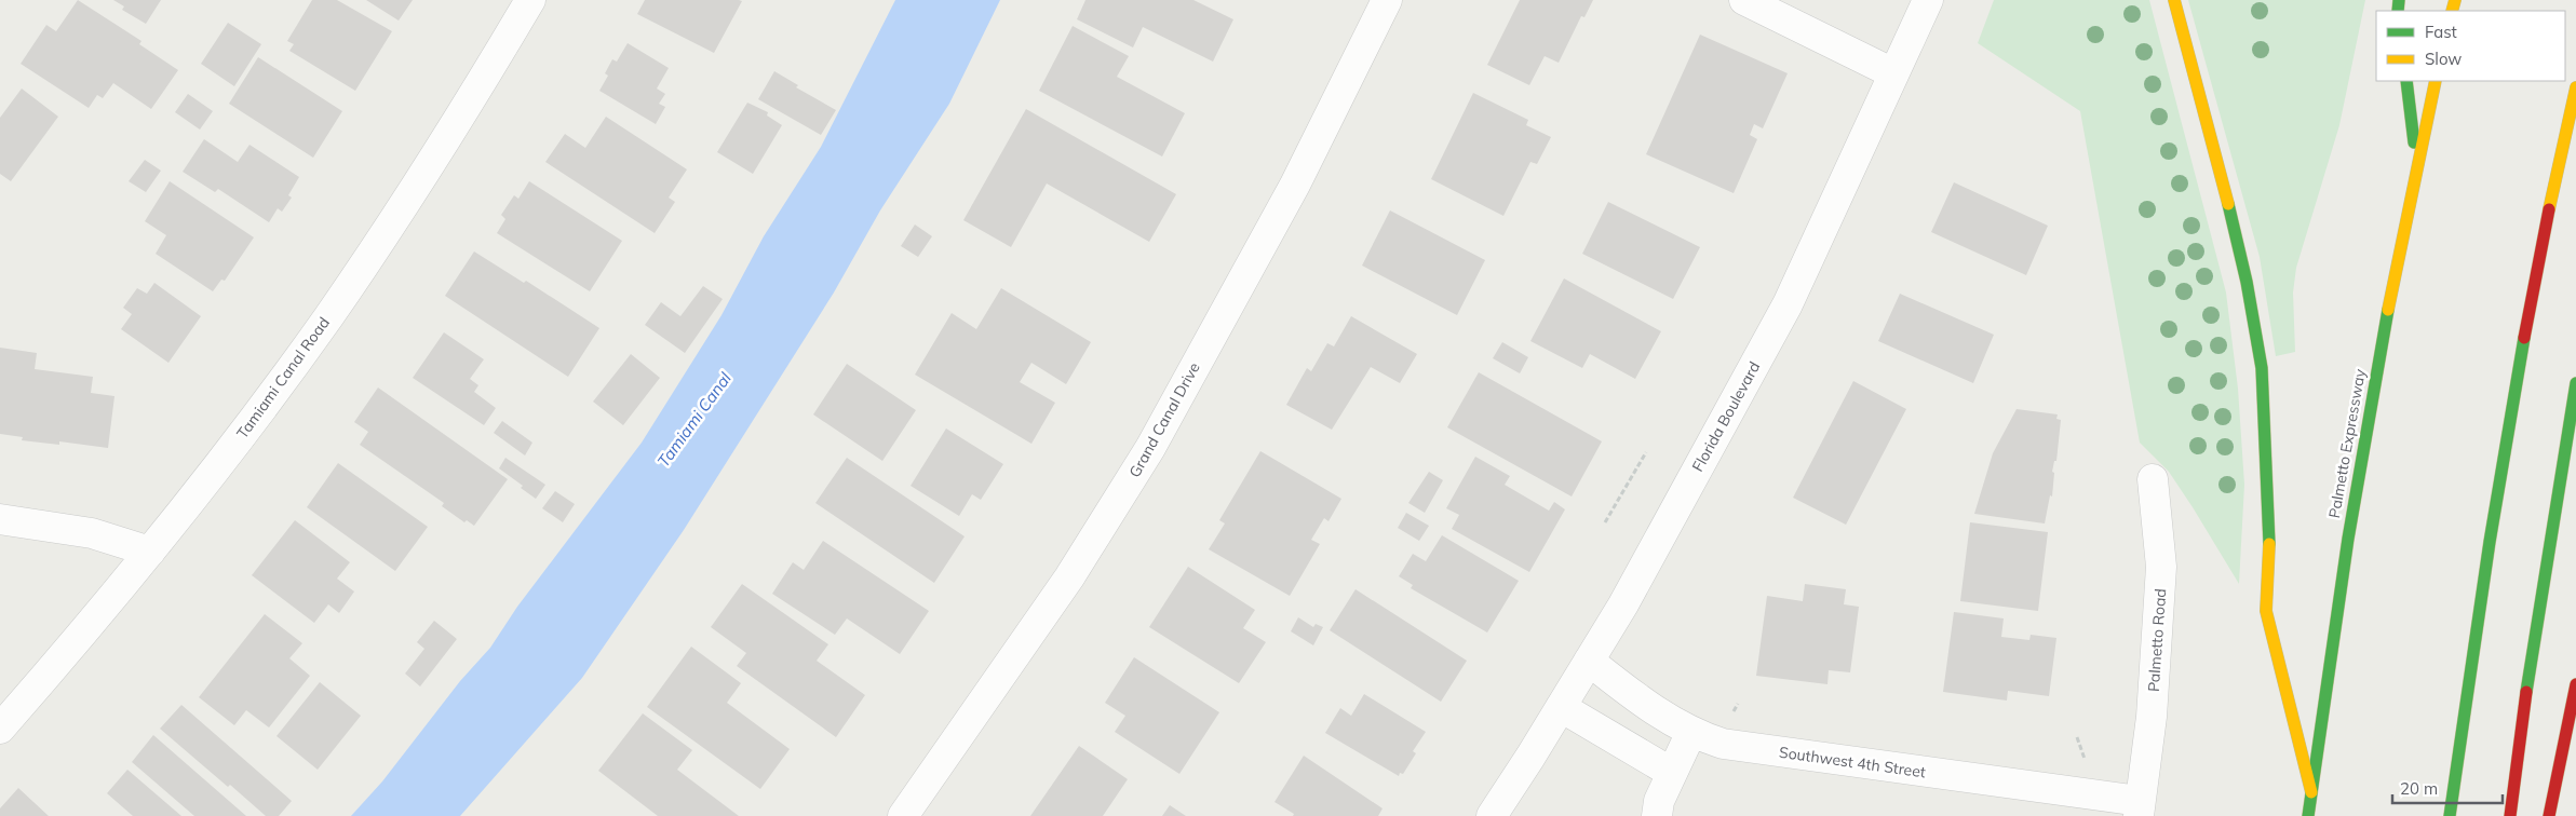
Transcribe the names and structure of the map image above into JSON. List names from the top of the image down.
{
  "streets": {
    "highway": ["Palmetto Expressway"],
    "street": [
      "Tamiami Canal Road",
      "Florida Boulevard",
      "Grand Canal Drive",
      "Palmetto Road",
      "Southwest 4th Street"
    ]
  },
  "crossings": [
    ["Florida Boulevard", "Southwest 4th Street"],
    ["Palmetto Road", "Southwest 4th Street"]
  ],
  "water": ["Tamiami Canal"],
  "legend": ["Fast", "Slow"],
  "scale_bar": "20 m"
}
